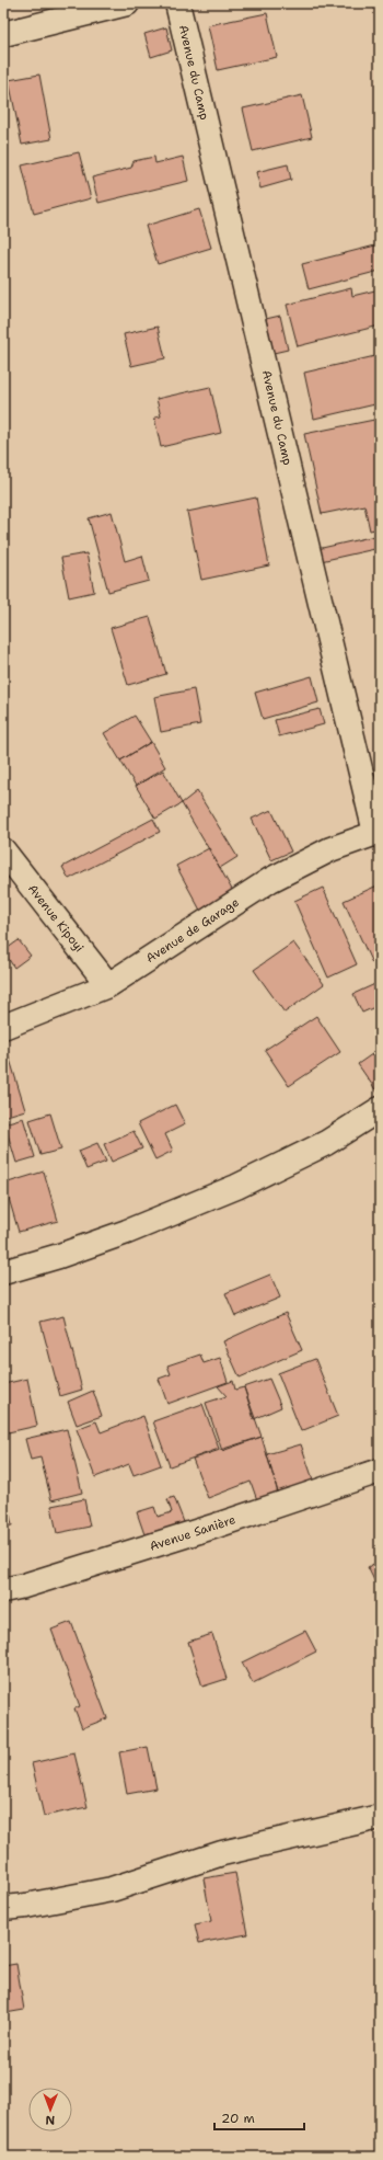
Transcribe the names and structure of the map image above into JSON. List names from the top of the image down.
{
  "streets": {
    "street": [
      "Avenue du Camp",
      "Avenue Kipoyi",
      "Avenue de Garage",
      "Avenue Sanière"
    ]
  },
  "crossings": [
    ["Avenue du Camp", "Avenue de Garage"],
    ["Avenue Kipoyi", "Avenue de Garage"]
  ],
  "scale_bar": "20 m",
  "north": "bottom"
}
